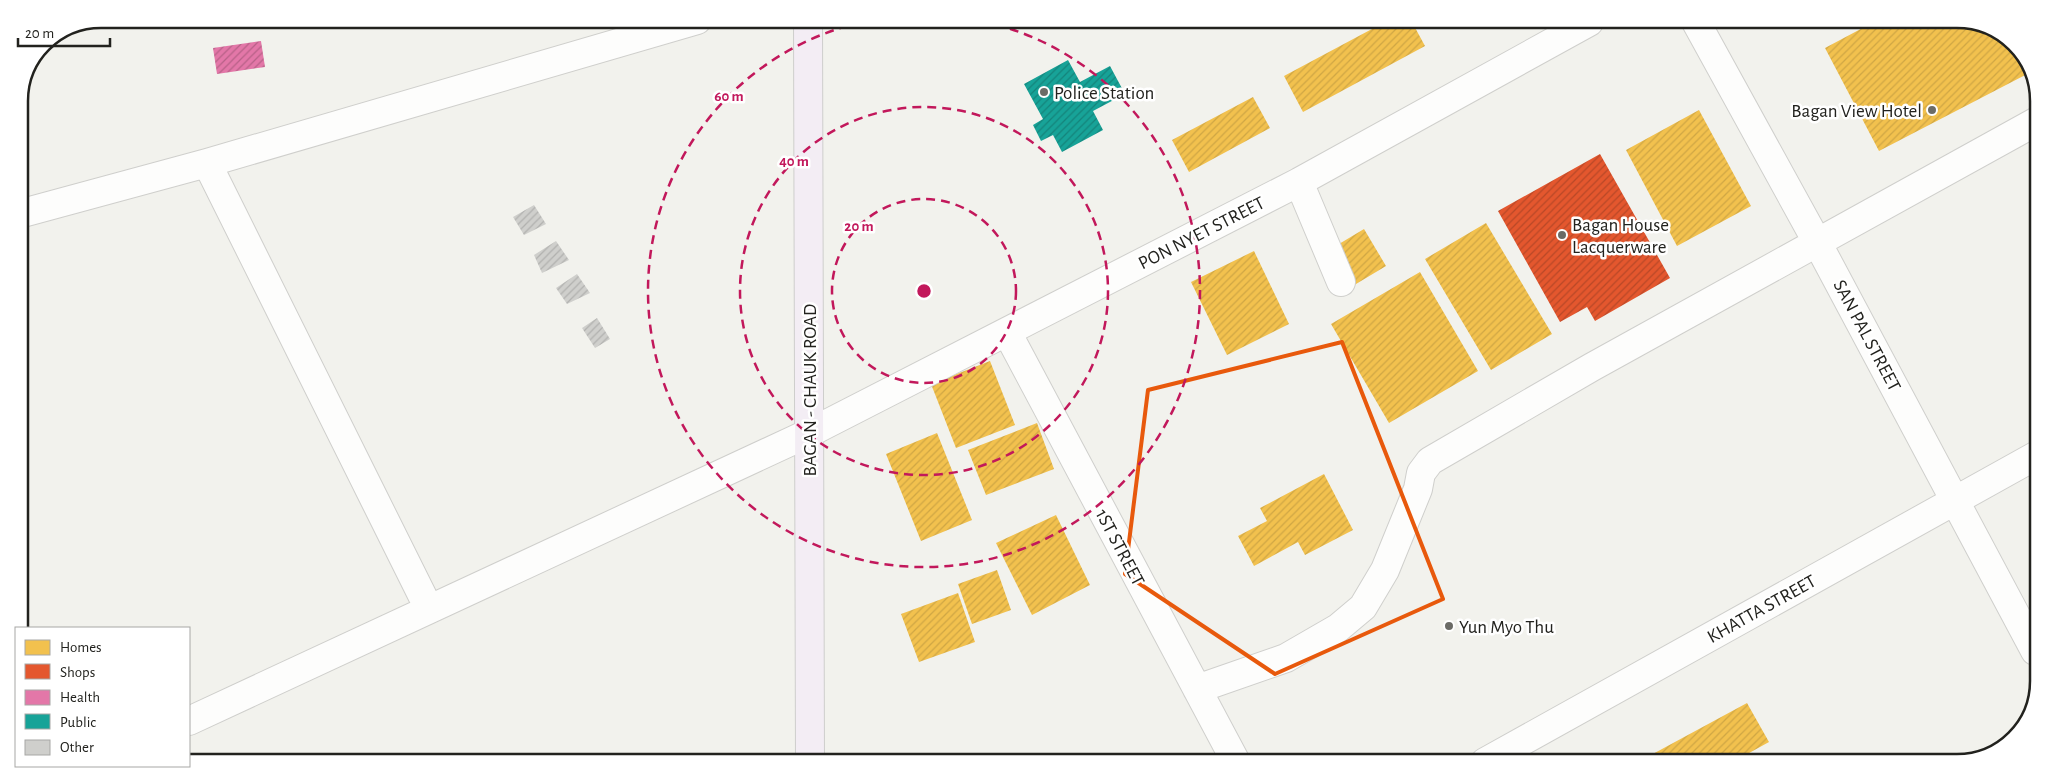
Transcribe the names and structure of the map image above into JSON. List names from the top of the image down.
{
  "streets": {
    "main road": ["BAGAN - CHAUK ROAD"],
    "street": [
      "PON NYET STREET",
      "SAN PAL STREET",
      "1ST STREET",
      "KHATTA STREET"
    ]
  },
  "crossings": [
    ["PON NYET STREET", "BAGAN - CHAUK ROAD"],
    ["PON NYET STREET", "1ST STREET"],
    ["SAN PAL STREET", "KHATTA STREET"]
  ],
  "places": [
    "Police Station",
    "Bagan View Hotel",
    "Bagan House Lacquerware",
    "Yun Myo Thu"
  ],
  "legend": [
    "Homes",
    "Shops",
    "Health",
    "Public",
    "Other"
  ],
  "scale_bar": "20 m",
  "rings": ["60 m", "40 m", "20 m"]
}
